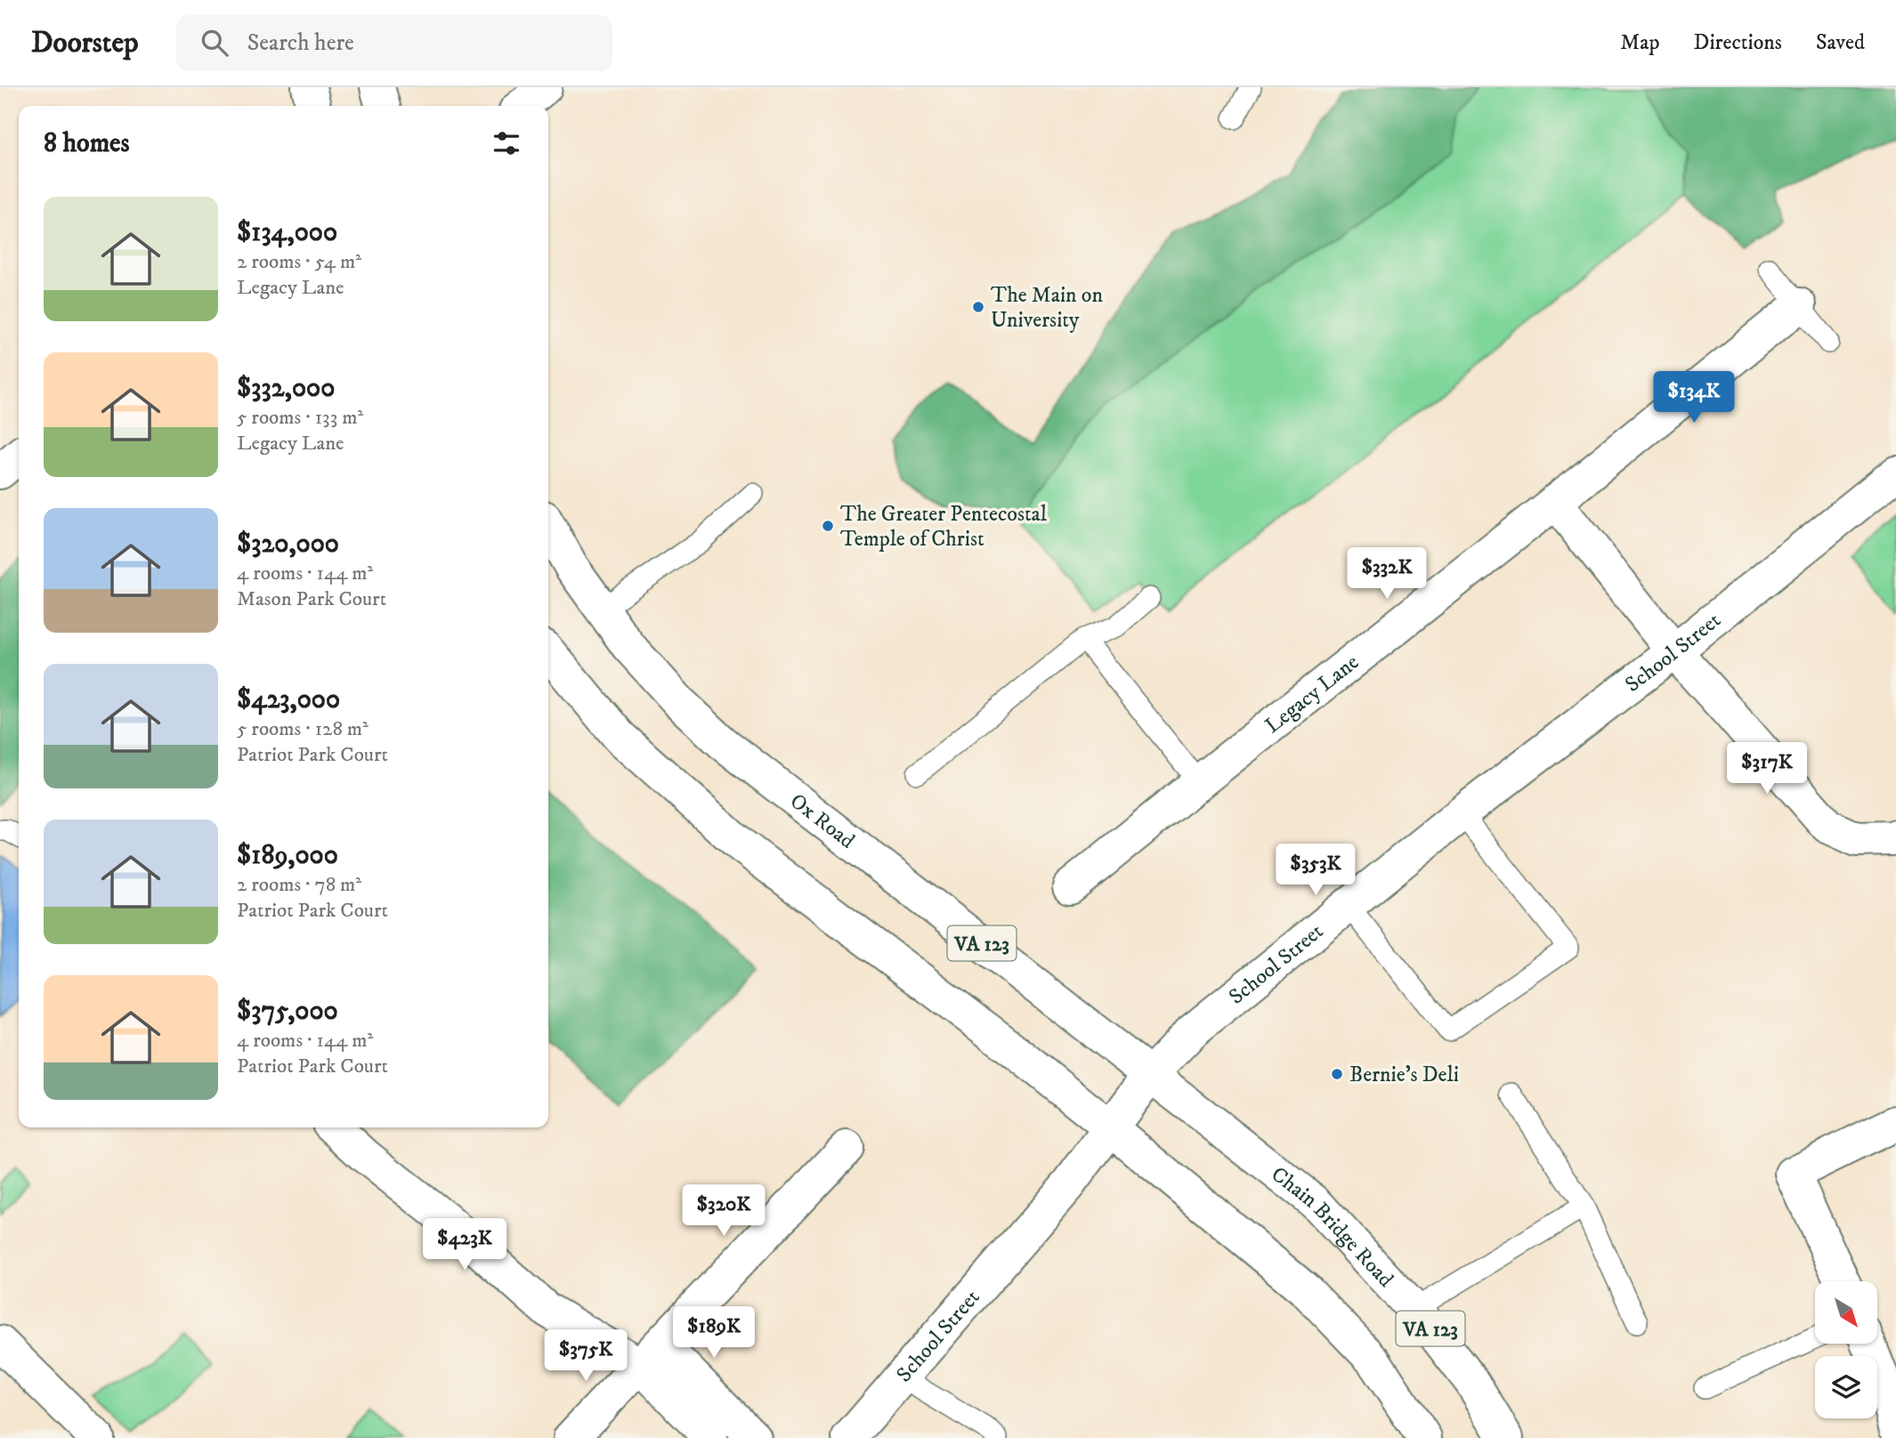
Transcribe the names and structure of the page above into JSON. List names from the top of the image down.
{
  "streets": {
    "street": [
      "School Street",
      "Legacy Lane",
      "Ox Road",
      "VA 123",
      "Chain Bridge Road"
    ]
  },
  "crossings": [
    ["School Street", "Ox Road"],
    ["School Street", "VA 123"],
    ["School Street", "Chain Bridge Road"],
    ["Ox Road", "Chain Bridge Road"]
  ],
  "places": ["The Main on University", "The Greater Pentecostal Temple of Christ", "Bernie's Deli"],
  "north": "bottom right",
  "page": {
    "header": "Doorstep",
    "search": "Search here",
    "nav": ["Map", "Directions", "Saved"],
    "heading": "8 homes",
    "list": [
      {
        "name": "$134,000",
        "note": "2 rooms · 54 m² · Legacy Lane"
      },
      {
        "name": "$332,000",
        "note": "5 rooms · 133 m² · Legacy Lane"
      },
      {
        "name": "$320,000",
        "note": "4 rooms · 144 m² · Mason Park Court"
      },
      {
        "name": "$423,000",
        "note": "5 rooms · 128 m² · Patriot Park Court"
      },
      {
        "name": "$189,000",
        "note": "2 rooms · 78 m² · Patriot Park Court"
      },
      {
        "name": "$375,000",
        "note": "4 rooms · 144 m² · Patriot Park Court"
      }
    ],
    "price": [
      "$134K",
      "$332K",
      "$317K",
      "$353K",
      "$320K",
      "$423K",
      "$189K",
      "$375K"
    ]
  }
}
